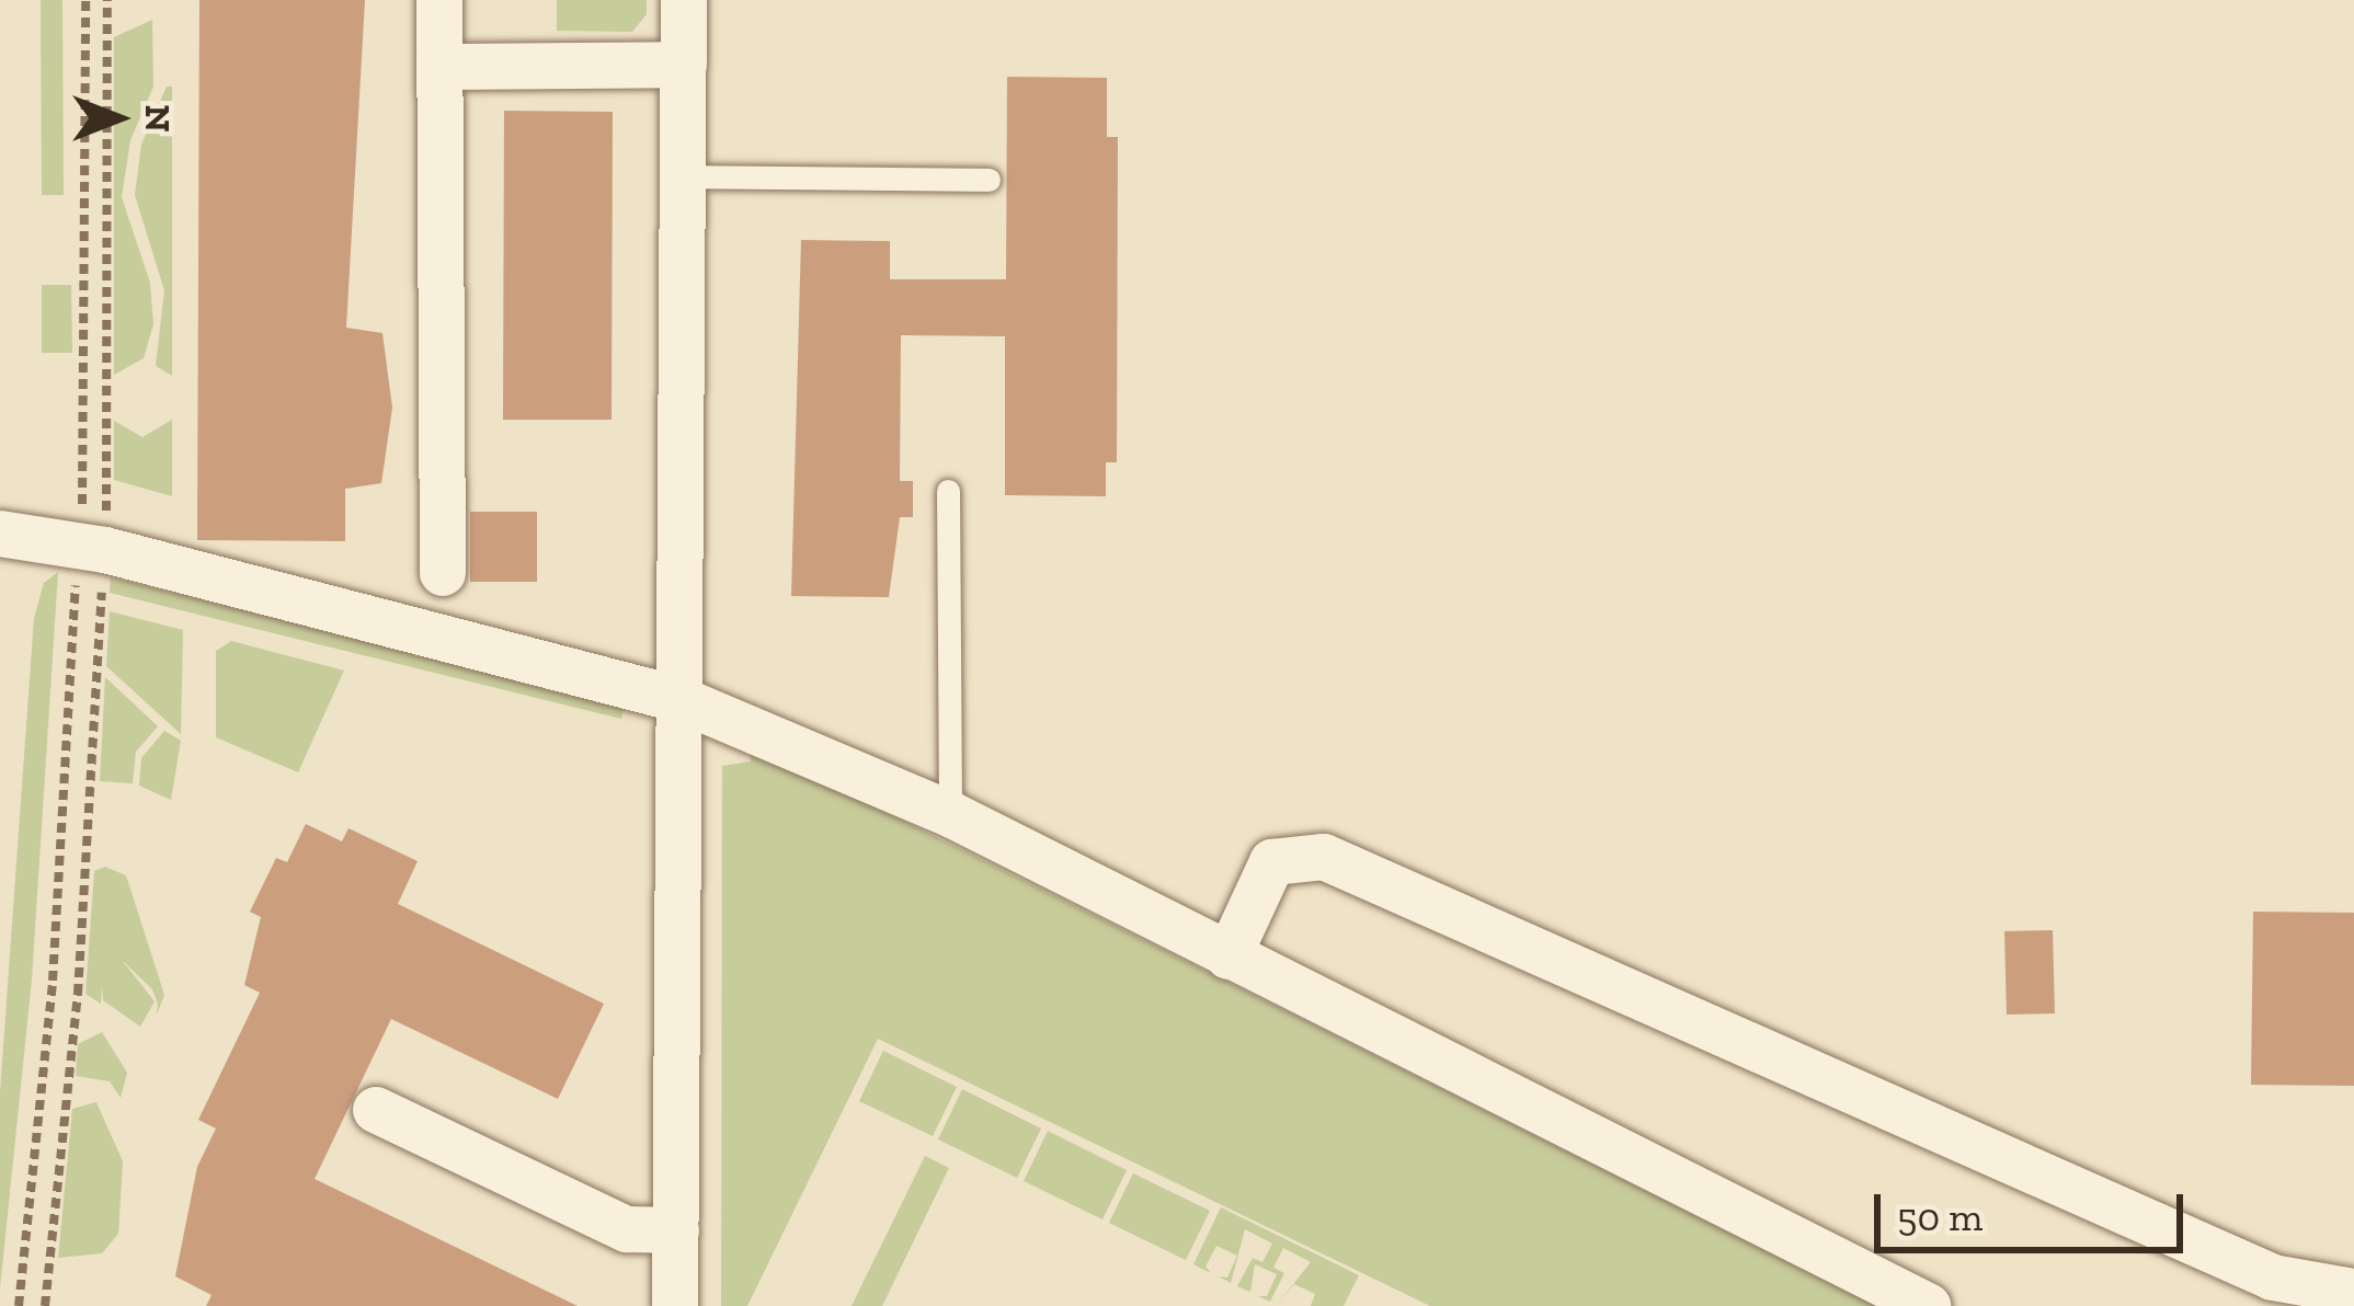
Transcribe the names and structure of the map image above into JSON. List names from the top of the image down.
{
  "scale_bar": "50 m",
  "north": "right"
}
